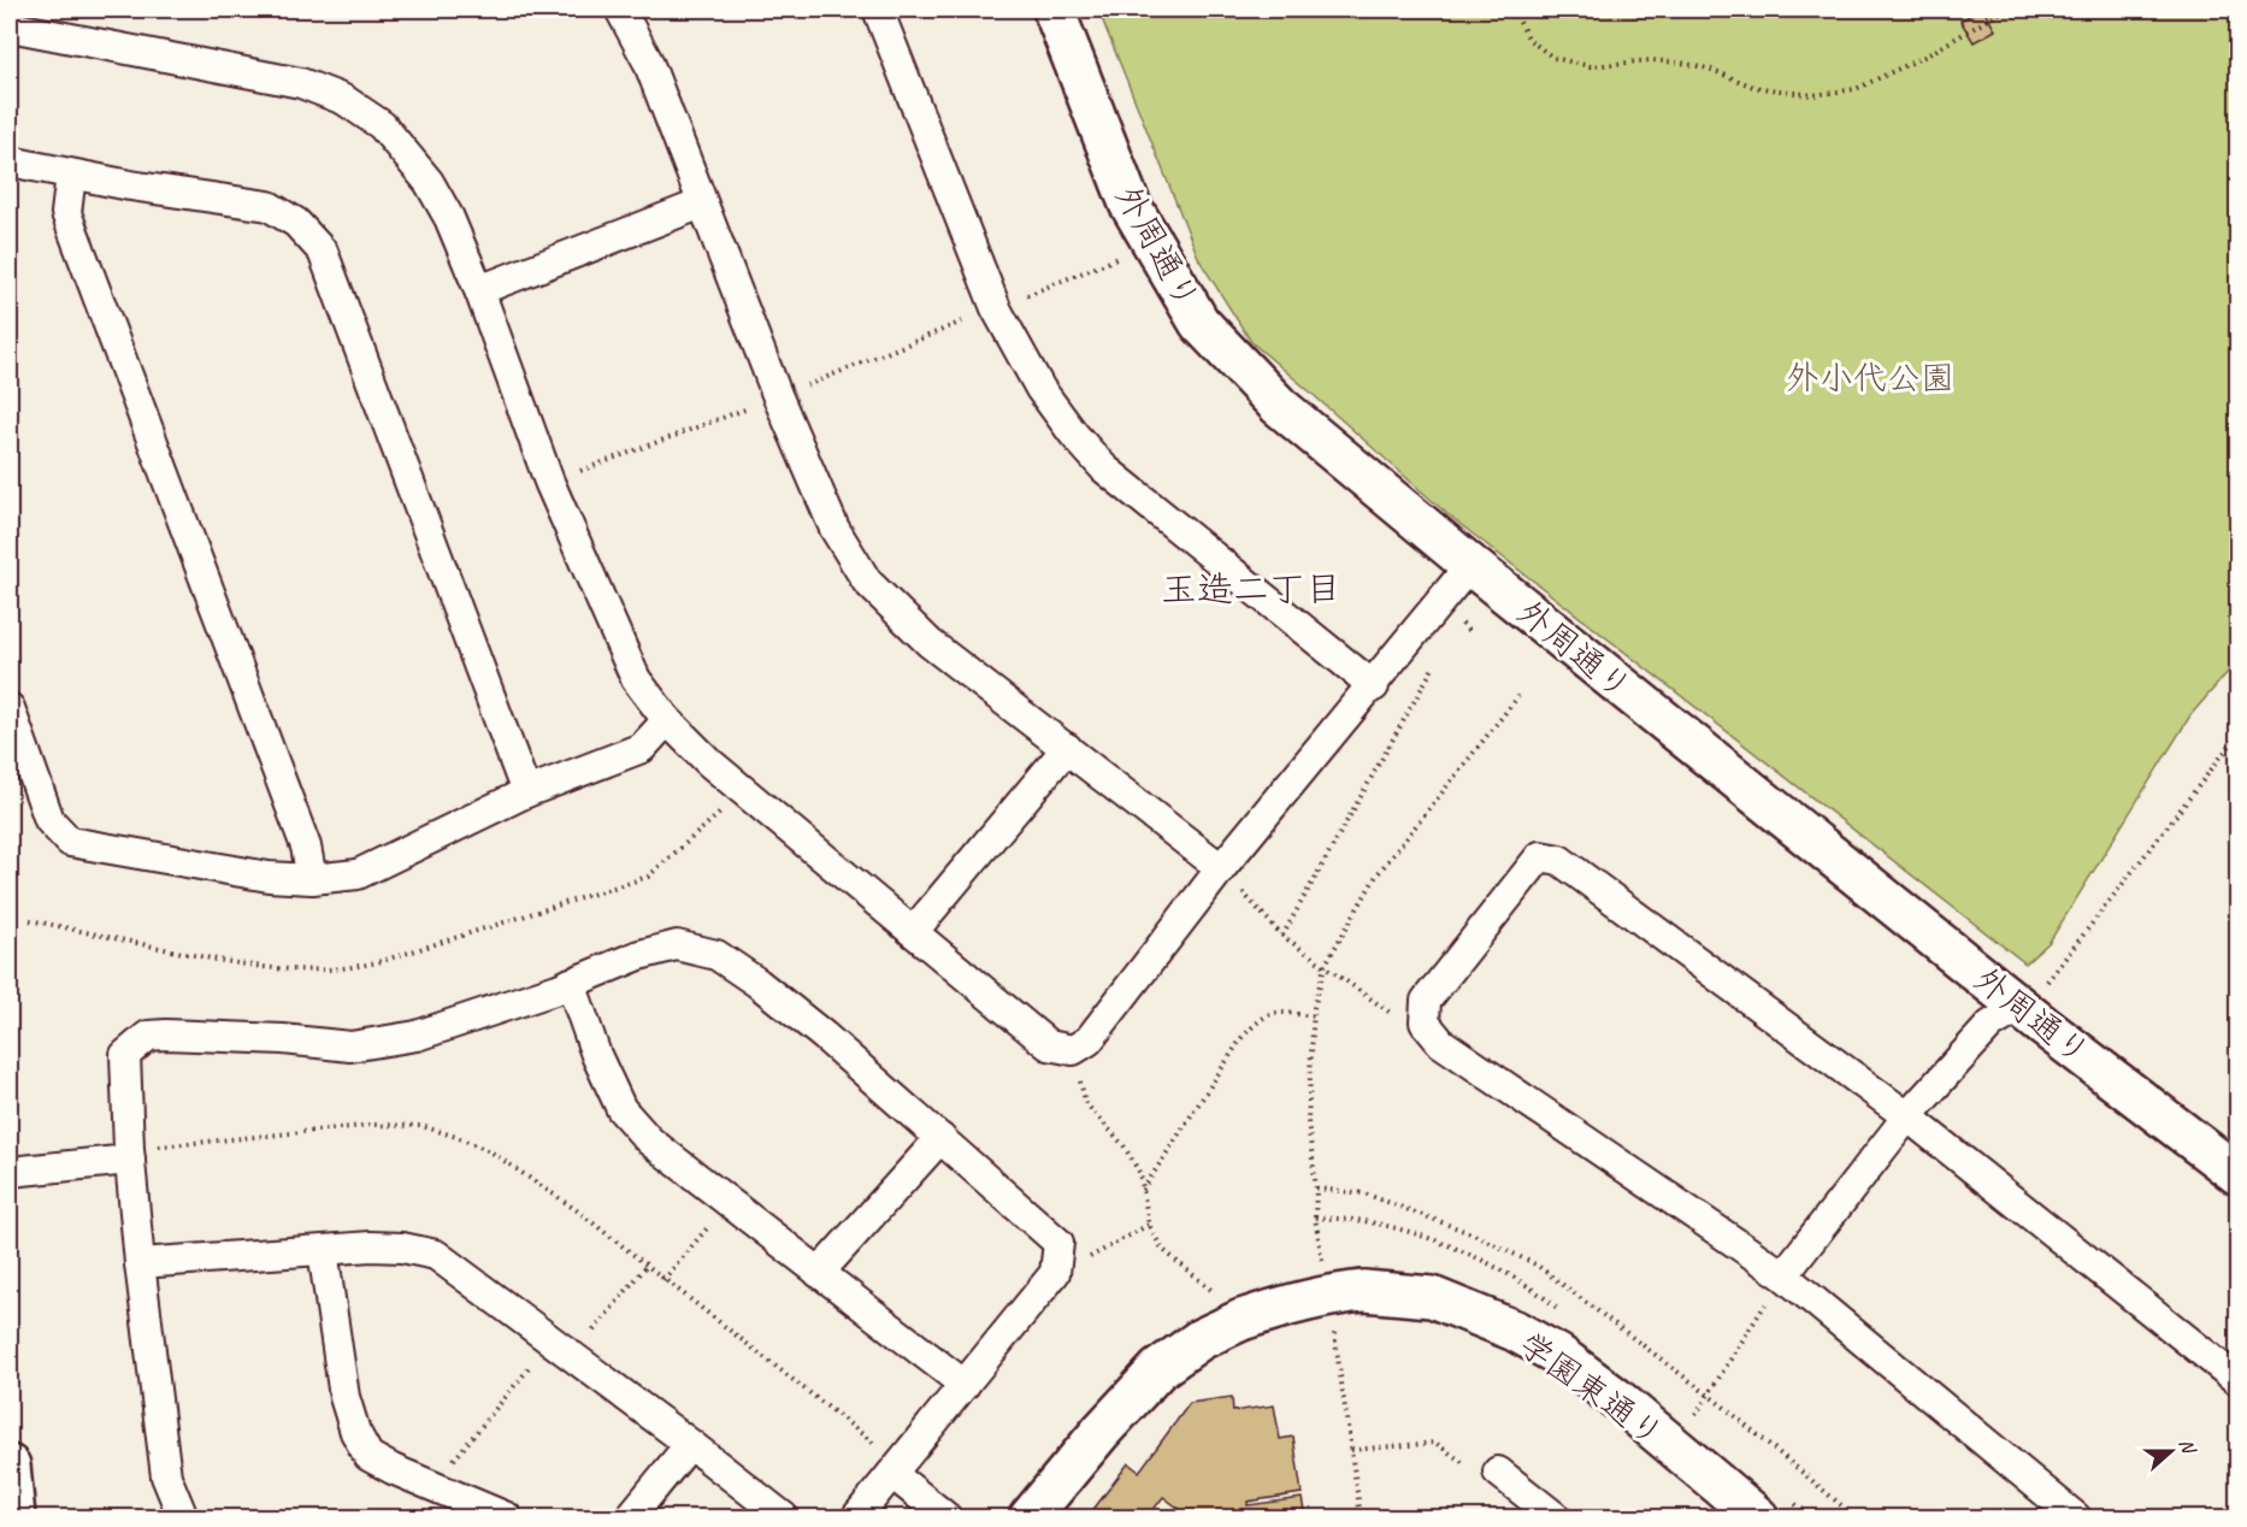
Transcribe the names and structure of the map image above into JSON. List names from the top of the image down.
{
  "streets": {
    "street": ["外周通り", "学園東通り"]
  },
  "districts": ["玉造二丁目"],
  "parks": ["外小代公園"],
  "north": "right"
}
